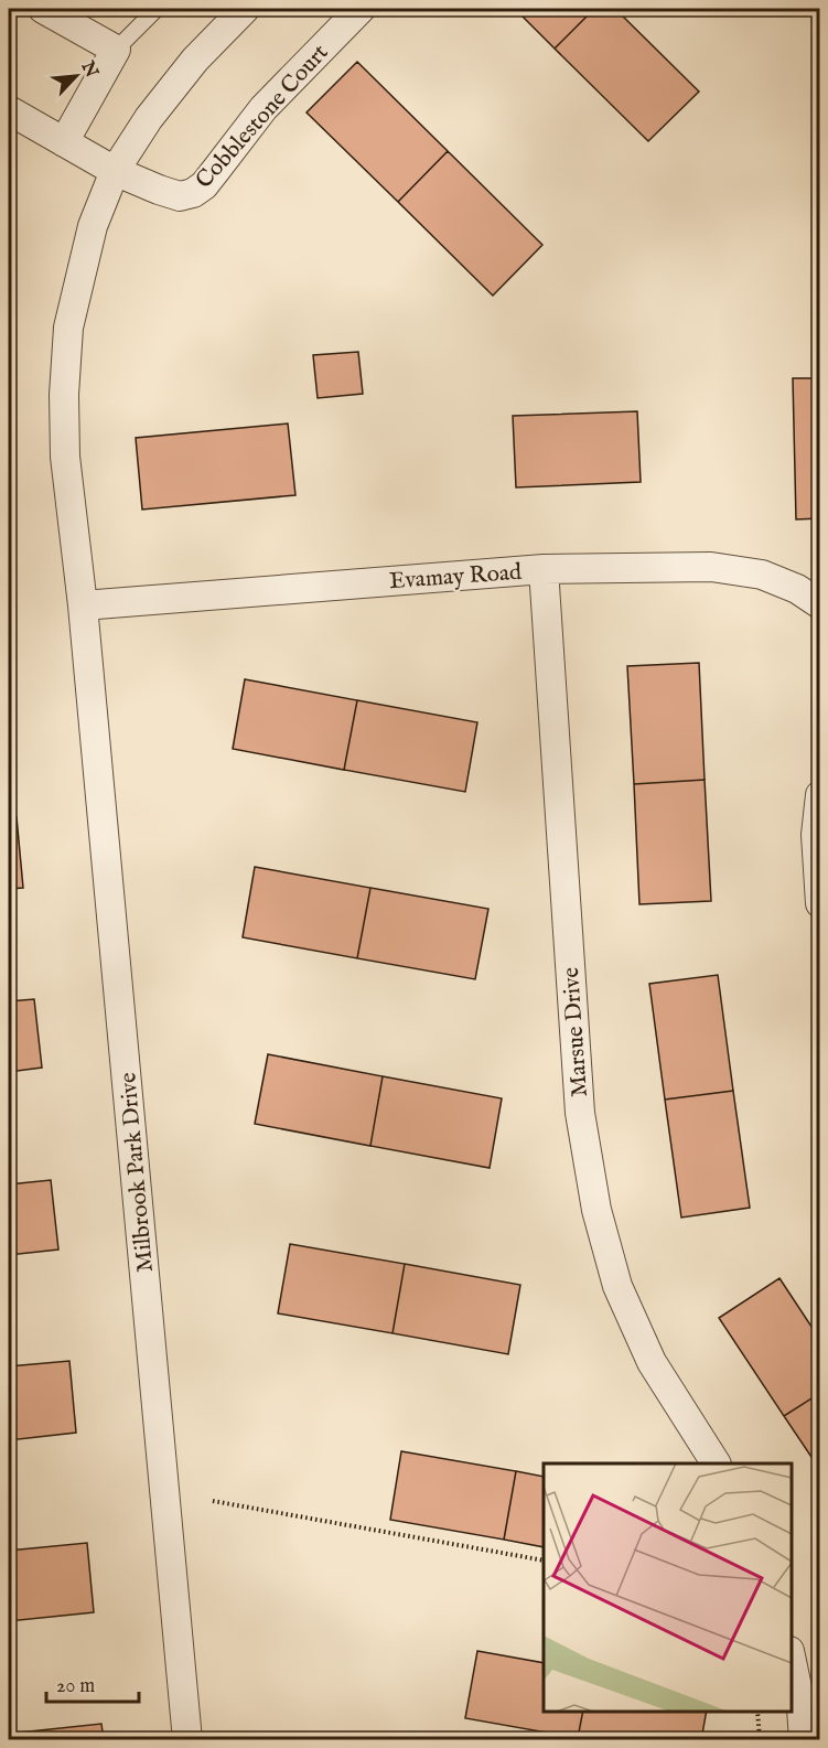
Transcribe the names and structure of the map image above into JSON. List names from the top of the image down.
{
  "streets": {
    "street": [
      "Cobblestone Court",
      "Evamay Road",
      "Marsue Drive",
      "Milbrook Park Drive"
    ]
  },
  "crossings": [
    ["Cobblestone Court", "Milbrook Park Drive"],
    ["Evamay Road", "Marsue Drive"],
    ["Evamay Road", "Milbrook Park Drive"]
  ],
  "scale_bar": "20 m",
  "north": "top right"
}
